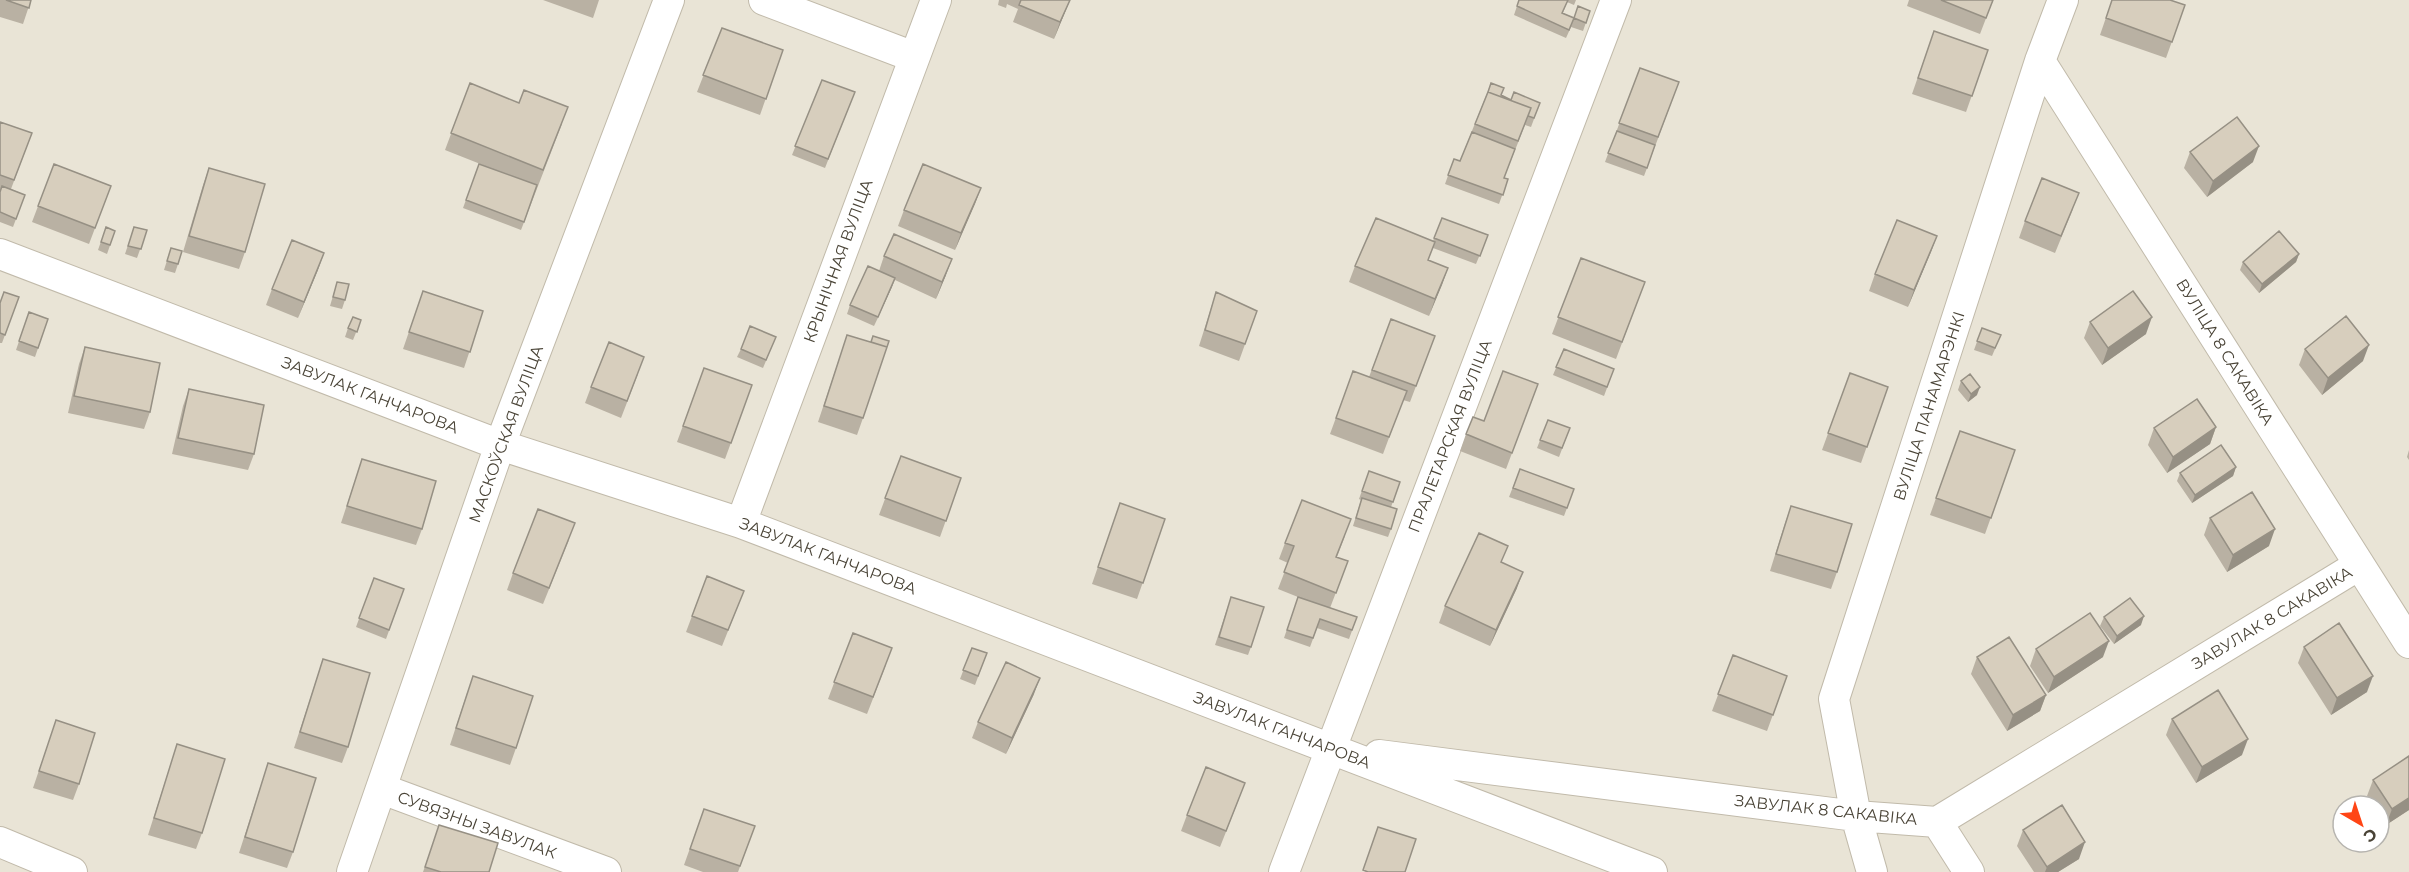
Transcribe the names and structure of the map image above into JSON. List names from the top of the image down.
{
  "streets": {
    "street": [
      "КРЫНІЧНАЯ ВУЛІЦА",
      "ВУЛІЦА 8 САКАВІКА",
      "ЗАВУЛАК ГАНЧАРОВА",
      "ВУЛІЦА ПАНАМАРЭНКІ",
      "МАСКОЎСКАЯ ВУЛІЦА",
      "ПРАЛЕТАРСКАЯ ВУЛІЦА",
      "ЗАВУЛАК 8 САКАВІКА",
      "СУВЯЗНЫ ЗАВУЛАК"
    ]
  },
  "crossings": [
    ["КРЫНІЧНАЯ ВУЛІЦА", "ЗАВУЛАК ГАНЧАРОВА"],
    ["ВУЛІЦА 8 САКАВІКА", "ВУЛІЦА ПАНАМАРЭНКІ"],
    ["ВУЛІЦА 8 САКАВІКА", "ЗАВУЛАК 8 САКАВІКА"],
    ["ЗАВУЛАК ГАНЧАРОВА", "МАСКОЎСКАЯ ВУЛІЦА"],
    ["ЗАВУЛАК ГАНЧАРОВА", "ПРАЛЕТАРСКАЯ ВУЛІЦА"],
    ["ЗАВУЛАК ГАНЧАРОВА", "ЗАВУЛАК 8 САКАВІКА"],
    ["ВУЛІЦА ПАНАМАРЭНКІ", "ЗАВУЛАК 8 САКАВІКА"],
    ["МАСКОЎСКАЯ ВУЛІЦА", "СУВЯЗНЫ ЗАВУЛАК"],
    ["ПРАЛЕТАРСКАЯ ВУЛІЦА", "ЗАВУЛАК 8 САКАВІКА"]
  ],
  "north": "bottom right"
}
